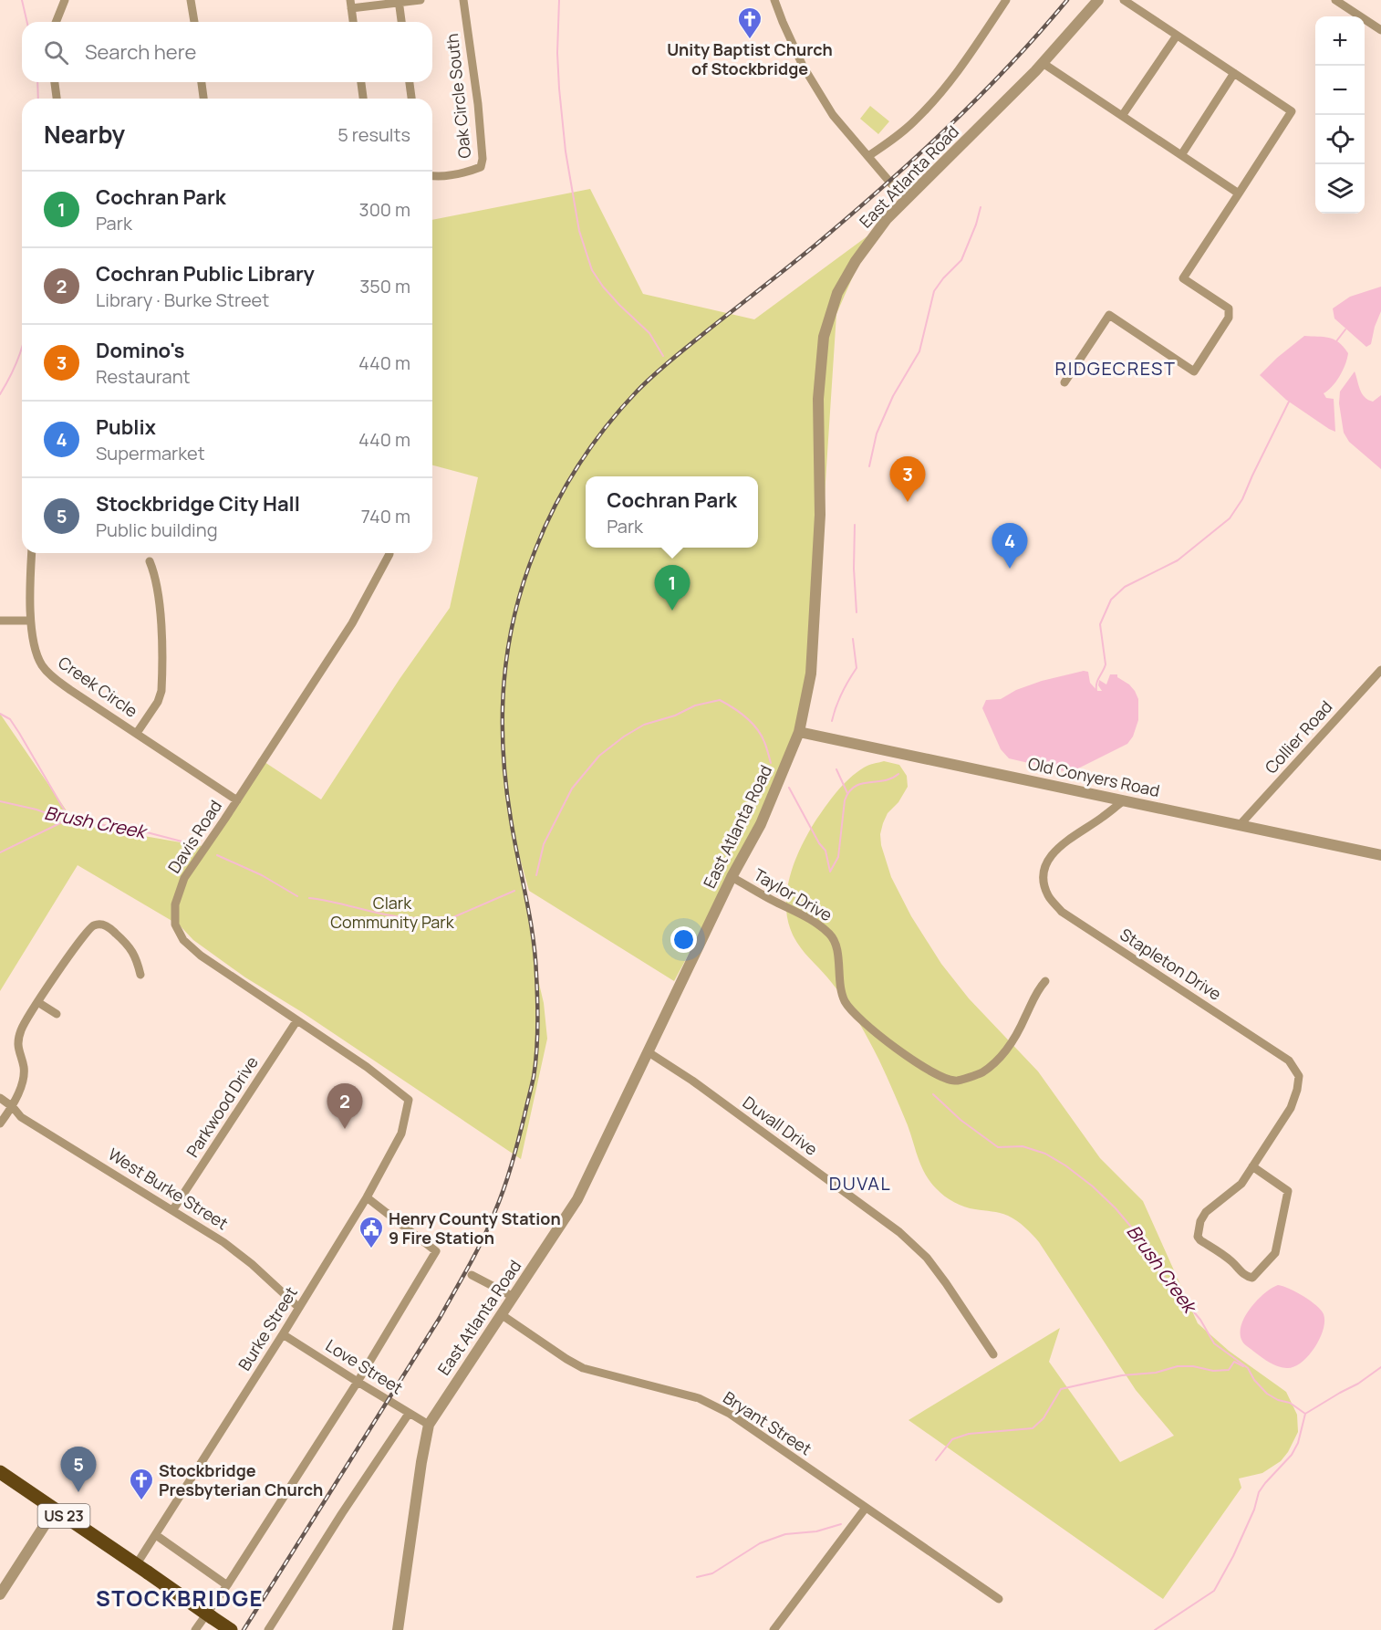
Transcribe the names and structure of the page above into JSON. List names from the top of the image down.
{
  "streets": {
    "highway": ["US 23"],
    "street": [
      "Oak Circle South",
      "East Atlanta Road",
      "Creek Circle",
      "Collier Road",
      "Old Conyers Road",
      "Davis Road",
      "Taylor Drive",
      "Stapleton Drive",
      "Parkwood Drive",
      "Duvall Drive",
      "West Burke Street",
      "Burke Street",
      "Love Street",
      "Bryant Street"
    ]
  },
  "crossings": [
    ["East Atlanta Road", "Old Conyers Road"],
    ["East Atlanta Road", "Taylor Drive"],
    ["East Atlanta Road", "Duvall Drive"],
    ["East Atlanta Road", "Love Street"],
    ["East Atlanta Road", "Bryant Street"],
    ["Creek Circle", "Davis Road"],
    ["Collier Road", "Old Conyers Road"],
    ["Old Conyers Road", "Stapleton Drive"],
    ["Davis Road", "Parkwood Drive"],
    ["Davis Road", "Burke Street"],
    ["Parkwood Drive", "West Burke Street"],
    ["West Burke Street", "Burke Street"],
    ["Burke Street", "Love Street"],
    ["Burke Street", "US 23"]
  ],
  "districts": ["RIDGECREST", "DUVAL", "STOCKBRIDGE"],
  "water": ["Brush Creek"],
  "parks": ["Clark Community Park"],
  "places": {
    "church": ["Unity Baptist Church of Stockbridge", "Stockbridge Presbyterian Church"],
    "public building": ["Henry County Station 9 Fire Station"]
  },
  "page": {
    "map_buttons": ["+", "−"],
    "search": "Search here",
    "heading": ["Nearby", "5 results"],
    "list": [
      {
        "mark": "1",
        "name": "Cochran Park",
        "note": "Park",
        "value": "300 m"
      },
      {
        "mark": "2",
        "name": "Cochran Public Library",
        "note": "Library · Burke Street",
        "value": "350 m"
      },
      {
        "mark": "3",
        "name": "Domino's",
        "note": "Restaurant",
        "value": "440 m"
      },
      {
        "mark": "4",
        "name": "Publix",
        "note": "Supermarket",
        "value": "440 m"
      },
      {
        "mark": "5",
        "name": "Stockbridge City Hall",
        "note": "Public building",
        "value": "740 m"
      }
    ],
    "pins": [
      "3",
      "4",
      "1",
      "2",
      "5"
    ],
    "popup": ["Cochran Park", "Park"]
  }
}
